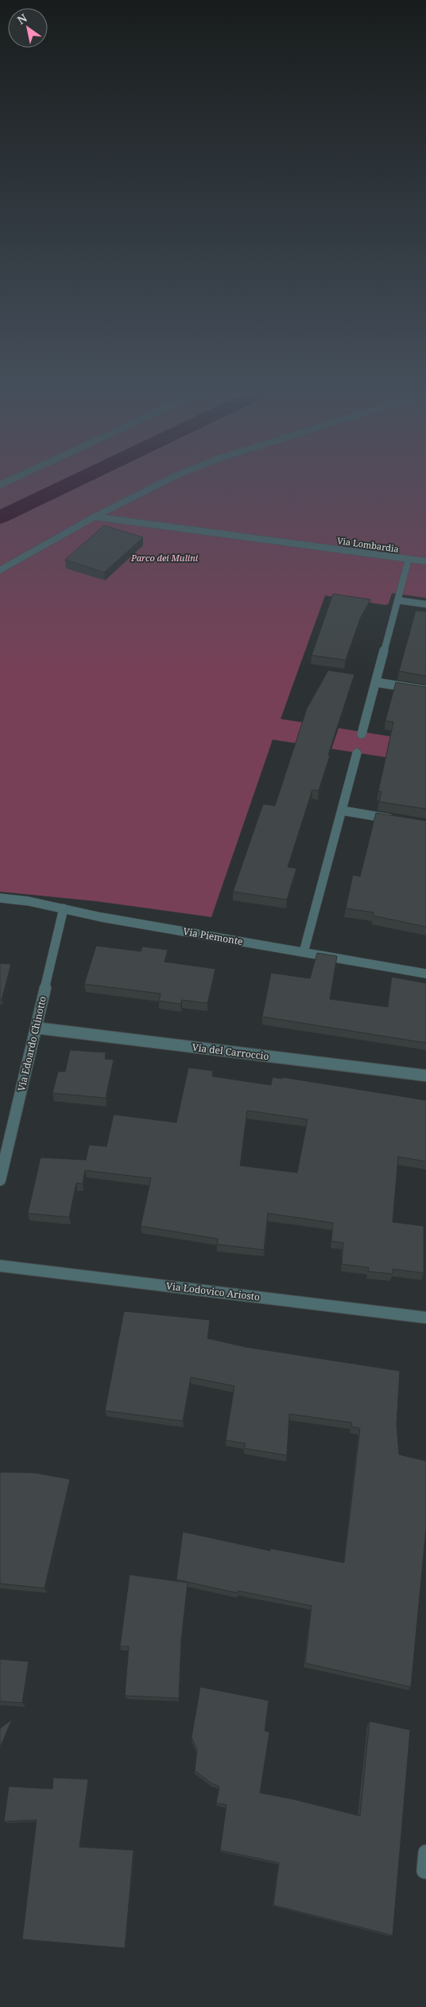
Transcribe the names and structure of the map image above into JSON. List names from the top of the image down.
{
  "streets": {
    "street": [
      "Via Lombardia",
      "Via Piemonte",
      "Via Edoardo Chinotto",
      "Via del Carroccio",
      "Via Lodovico Ariosto"
    ]
  },
  "crossings": [
    ["Via Piemonte", "Via Edoardo Chinotto"],
    ["Via Edoardo Chinotto", "Via del Carroccio"]
  ],
  "parks": ["Parco dei Mulini"],
  "north": "top left"
}
